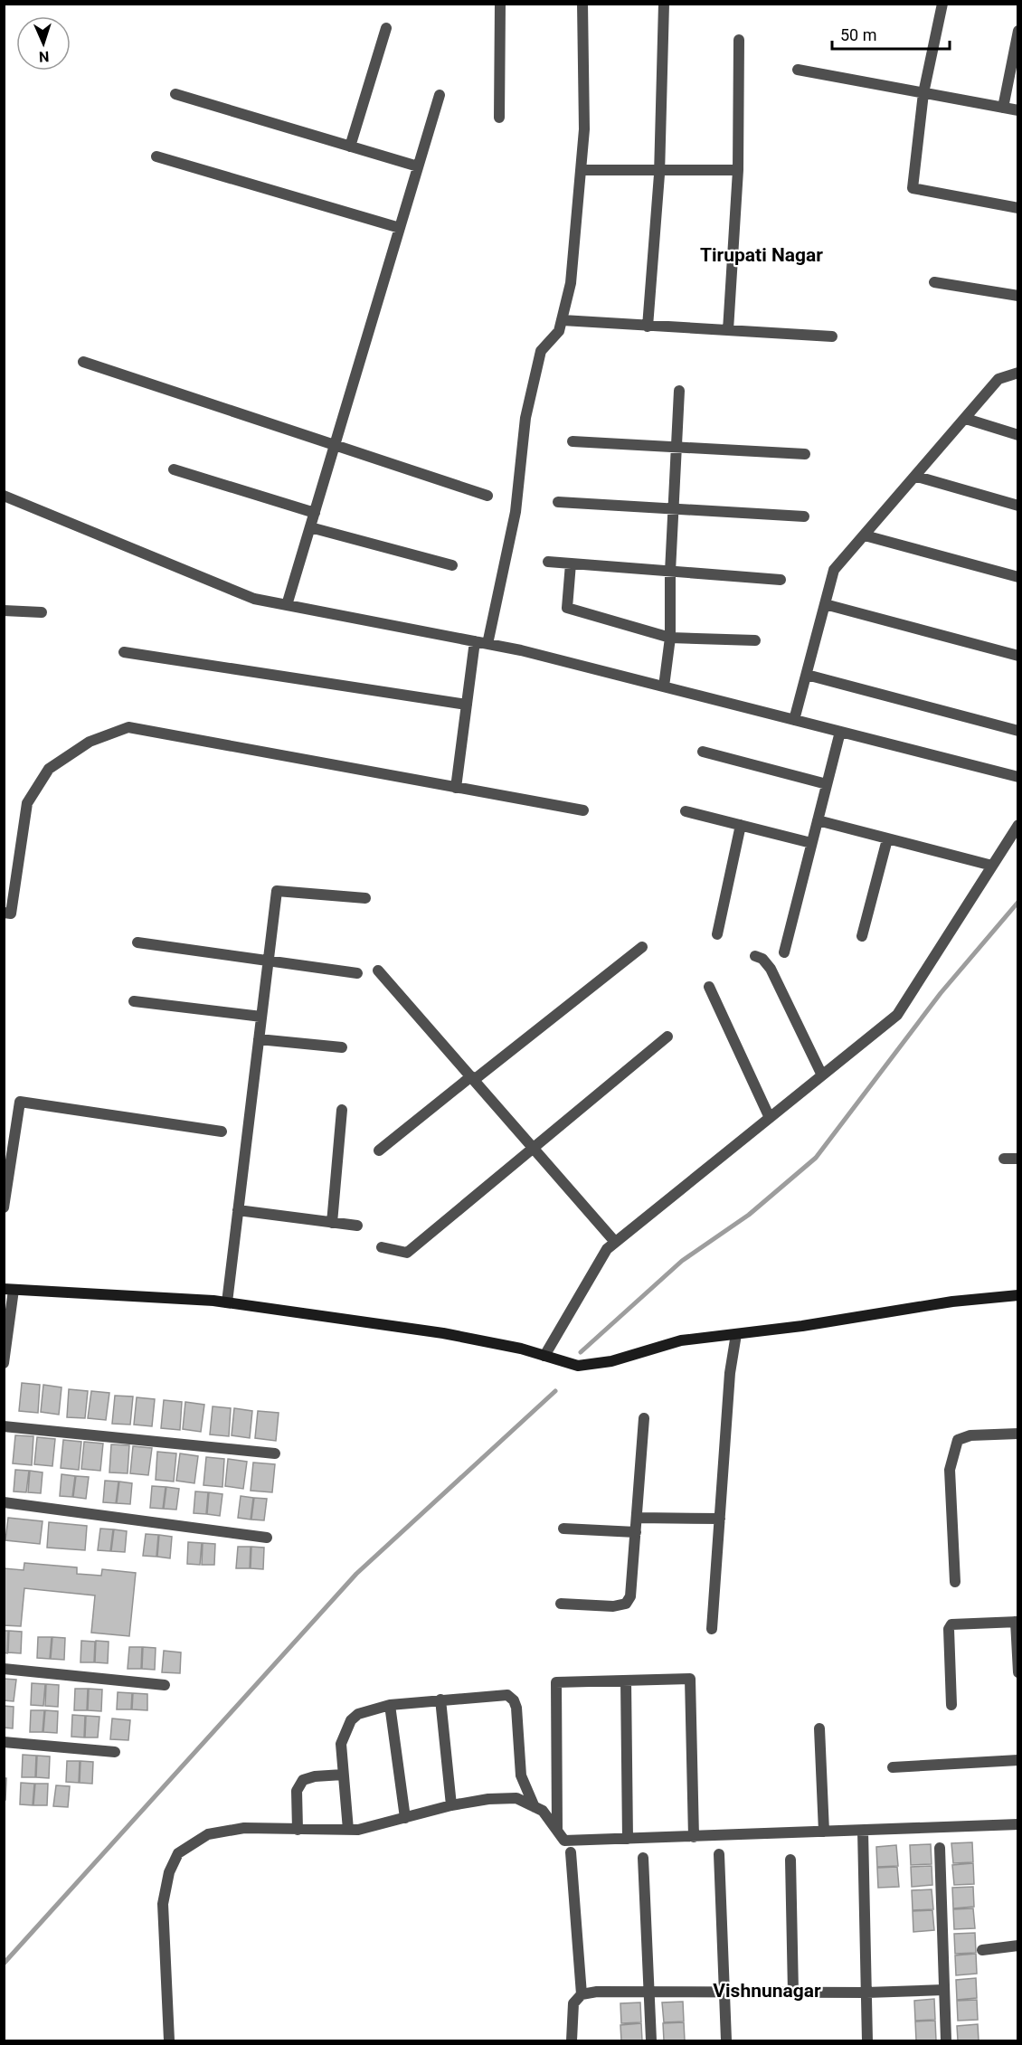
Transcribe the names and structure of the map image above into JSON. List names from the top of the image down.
{
  "districts": ["Tirupati Nagar", "Vishnunagar"],
  "scale_bar": "50 m",
  "north": "bottom"
}
